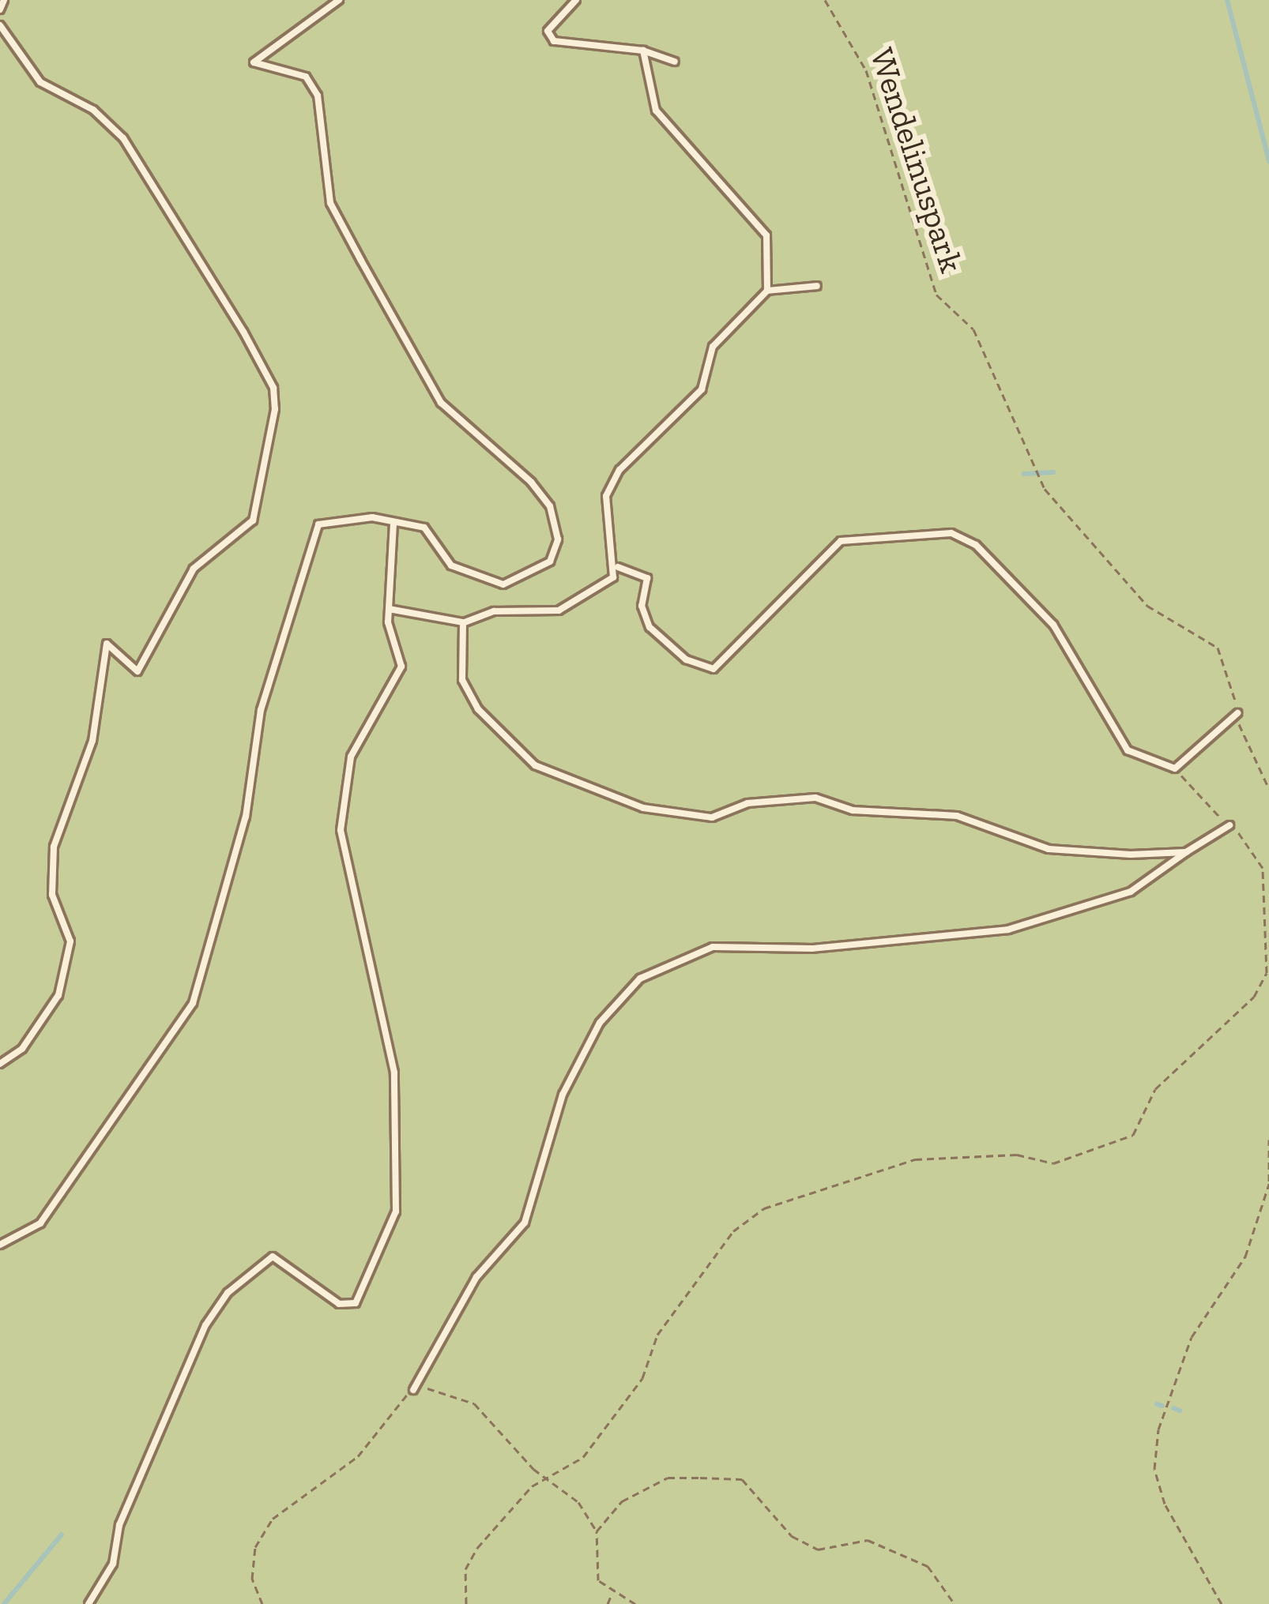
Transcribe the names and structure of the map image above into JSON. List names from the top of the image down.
{
  "streets": {
    "path": ["Wendelinuspark"]
  }
}
